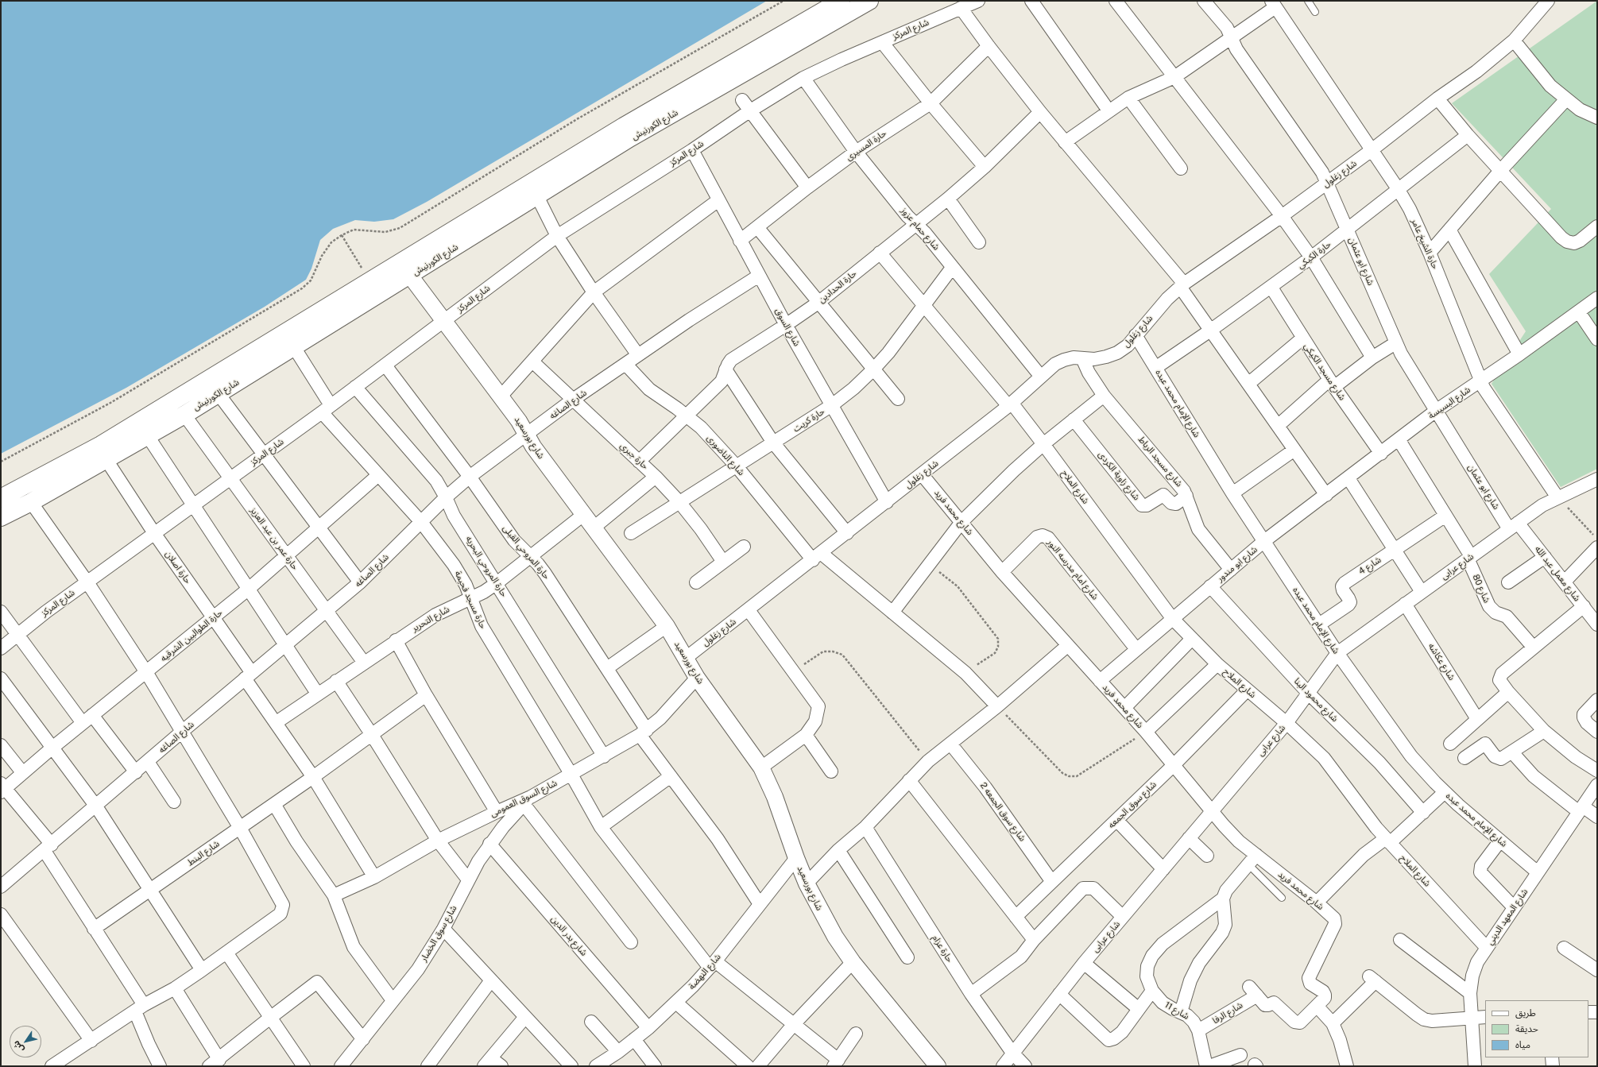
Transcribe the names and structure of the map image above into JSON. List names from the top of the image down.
{
  "streets": {
    "main road": ["شارع الكورنيش"],
    "street": [
      "شارع المركز",
      "حارة المسيرى",
      "شارع زغلول",
      "شارع حمام عزوز",
      "حارة الشيخ عامر",
      "حارة الكيكي",
      "شارع ابو عثمان",
      "حارة الحدادين",
      "شارع السوق",
      "شارع مسجد الكيكي",
      "شارع البسيسة",
      "شارع الإمام محمد عبده",
      "شارع الصاغه",
      "حارة كريت",
      "شارع بورسعيد",
      "شارع الناضورى",
      "حارة جبري",
      "شارع مسجد الرباط",
      "شارع زاوية الكردى",
      "شارع الملاح",
      "شارع محمد فريد",
      "حارة عمر بن عبد العزيز",
      "حارة المروحي القبلى",
      "شارع ابو مندور",
      "شارع 4",
      "حارة المروحي البحريه",
      "شارع عرابى",
      "حارة اصلان",
      "شارع امام مدرسه النور",
      "شارع معمل عبد الله",
      "شارع 80",
      "حارة مسجد فحيمة",
      "شارع التحرير",
      "حارة الطوالبين الشرقيه",
      "شارع عكاشه",
      "شارع محمود البنا",
      "شارع السوق العمومى",
      "شارع سوق الجمعه",
      "شارع سوق الجمعه 2",
      "شارع البنط",
      "شارع المعهد الديني",
      "شارع سوق الخضار",
      "شارع بدر الدين",
      "حارة عزام",
      "شارع النهضة",
      "شارع 11",
      "شارع الرفا"
    ]
  },
  "crossings": [
    ["شارع المركز", "شارع حمام عزوز"],
    ["شارع المركز", "شارع السوق"],
    ["شارع المركز", "شارع بورسعيد"],
    ["شارع المركز", "حارة عمر بن عبد العزيز"],
    ["شارع المركز", "حارة المروحي القبلى"],
    ["شارع المركز", "حارة المروحي البحريه"],
    ["شارع المركز", "حارة اصلان"],
    ["شارع المركز", "حارة مسجد فحيمة"],
    ["شارع الكورنيش", "شارع بورسعيد"],
    ["شارع الكورنيش", "حارة عمر بن عبد العزيز"],
    ["شارع الكورنيش", "حارة اصلان"],
    ["شارع الكورنيش", "حارة مسجد فحيمة"],
    ["حارة المسيرى", "شارع حمام عزوز"],
    ["حارة المسيرى", "شارع السوق"],
    ["شارع زغلول", "شارع حمام عزوز"],
    ["شارع زغلول", "حارة الشيخ عامر"],
    ["شارع زغلول", "شارع ابو عثمان"],
    ["شارع زغلول", "شارع السوق"],
    ["شارع زغلول", "شارع الإمام محمد عبده"],
    ["شارع زغلول", "شارع بورسعيد"],
    ["شارع زغلول", "شارع الناضورى"],
    ["شارع زغلول", "شارع مسجد الرباط"],
    ["شارع زغلول", "شارع الملاح"],
    ["شارع زغلول", "شارع محمد فريد"],
    ["شارع حمام عزوز", "حارة الحدادين"],
    ["شارع حمام عزوز", "حارة كريت"],
    ["حارة الشيخ عامر", "حارة الكيكي"],
    ["حارة الشيخ عامر", "شارع البسيسة"],
    ["حارة الشيخ عامر", "شارع عرابى"],
    ["حارة الكيكي", "شارع ابو عثمان"],
    ["حارة الكيكي", "شارع مسجد الكيكي"],
    ["حارة الكيكي", "شارع الإمام محمد عبده"],
    ["شارع ابو عثمان", "شارع البسيسة"],
    ["شارع ابو عثمان", "شارع عرابى"],
    ["شارع ابو عثمان", "شارع معمل عبد الله"],
    ["حارة الحدادين", "شارع السوق"],
    ["حارة الحدادين", "شارع الناضورى"],
    ["حارة الحدادين", "حارة جبري"],
    ["حارة الحدادين", "شارع الملاح"],
    ["شارع السوق", "شارع الصاغه"],
    ["شارع السوق", "حارة كريت"],
    ["شارع مسجد الكيكي", "شارع البسيسة"],
    ["شارع مسجد الكيكي", "شارع ابو مندور"],
    ["شارع البسيسة", "شارع ابو مندور"],
    ["شارع البسيسة", "شارع 80"],
    ["شارع الإمام محمد عبده", "شارع ابو مندور"],
    ["شارع الإمام محمد عبده", "شارع 4"],
    ["شارع الإمام محمد عبده", "شارع عرابى"],
    ["شارع الإمام محمد عبده", "شارع المعهد الديني"],
    ["شارع الصاغه", "شارع بورسعيد"],
    ["شارع الصاغه", "شارع الناضورى"],
    ["شارع الصاغه", "حارة جبري"],
    ["شارع الصاغه", "حارة عمر بن عبد العزيز"],
    ["شارع الصاغه", "حارة المروحي القبلى"],
    ["شارع الصاغه", "حارة المروحي البحريه"],
    ["شارع الصاغه", "حارة اصلان"],
    ["شارع الصاغه", "حارة مسجد فحيمة"],
    ["حارة كريت", "شارع الناضورى"],
    ["حارة كريت", "حارة جبري"],
    ["حارة كريت", "شارع الملاح"],
    ["شارع بورسعيد", "شارع التحرير"],
    ["شارع بورسعيد", "شارع السوق العمومى"],
    ["شارع بورسعيد", "شارع النهضة"],
    ["شارع مسجد الرباط", "شارع زاوية الكردى"],
    ["شارع مسجد الرباط", "شارع ابو مندور"],
    ["شارع الملاح", "شارع ابو مندور"],
    ["شارع الملاح", "شارع عرابى"],
    ["شارع الملاح", "شارع سوق الجمعه"],
    ["شارع الملاح", "شارع المعهد الديني"],
    ["شارع محمد فريد", "شارع ابو مندور"],
    ["شارع محمد فريد", "شارع عرابى"],
    ["شارع محمد فريد", "شارع امام مدرسه النور"],
    ["شارع محمد فريد", "شارع سوق الجمعه"],
    ["شارع محمد فريد", "شارع الرفا"],
    ["حارة عمر بن عبد العزيز", "شارع التحرير"],
    ["حارة عمر بن عبد العزيز", "حارة الطوالبين الشرقيه"],
    ["حارة المروحي القبلى", "شارع التحرير"],
    ["حارة المروحي القبلى", "شارع السوق العمومى"],
    ["حارة المروحي القبلى", "شارع النهضة"],
    ["شارع ابو مندور", "شارع امام مدرسه النور"],
    ["شارع ابو مندور", "شارع محمود البنا"],
    ["شارع 4", "شارع 80"],
    ["حارة المروحي البحريه", "شارع التحرير"],
    ["حارة المروحي البحريه", "شارع السوق العمومى"],
    ["شارع عرابى", "شارع معمل عبد الله"],
    ["شارع عرابى", "شارع 80"],
    ["شارع عرابى", "شارع عكاشه"],
    ["شارع عرابى", "شارع محمود البنا"],
    ["شارع عرابى", "حارة عزام"],
    ["حارة اصلان", "شارع التحرير"],
    ["حارة اصلان", "حارة الطوالبين الشرقيه"],
    ["حارة اصلان", "شارع السوق العمومى"],
    ["حارة اصلان", "شارع البنط"],
    ["حارة مسجد فحيمة", "شارع التحرير"],
    ["حارة مسجد فحيمة", "حارة الطوالبين الشرقيه"],
    ["حارة مسجد فحيمة", "شارع السوق العمومى"],
    ["حارة مسجد فحيمة", "شارع النهضة"],
    ["شارع السوق العمومى", "شارع سوق الخضار"],
    ["شارع سوق الجمعه", "شارع سوق الجمعه 2"],
    ["شارع سوق الخضار", "شارع بدر الدين"],
    ["شارع بدر الدين", "شارع النهضة"],
    ["شارع 11", "شارع الرفا"]
  ],
  "legend": ["طريق", "حديقة", "مياه"],
  "north": "bottom left"
}
